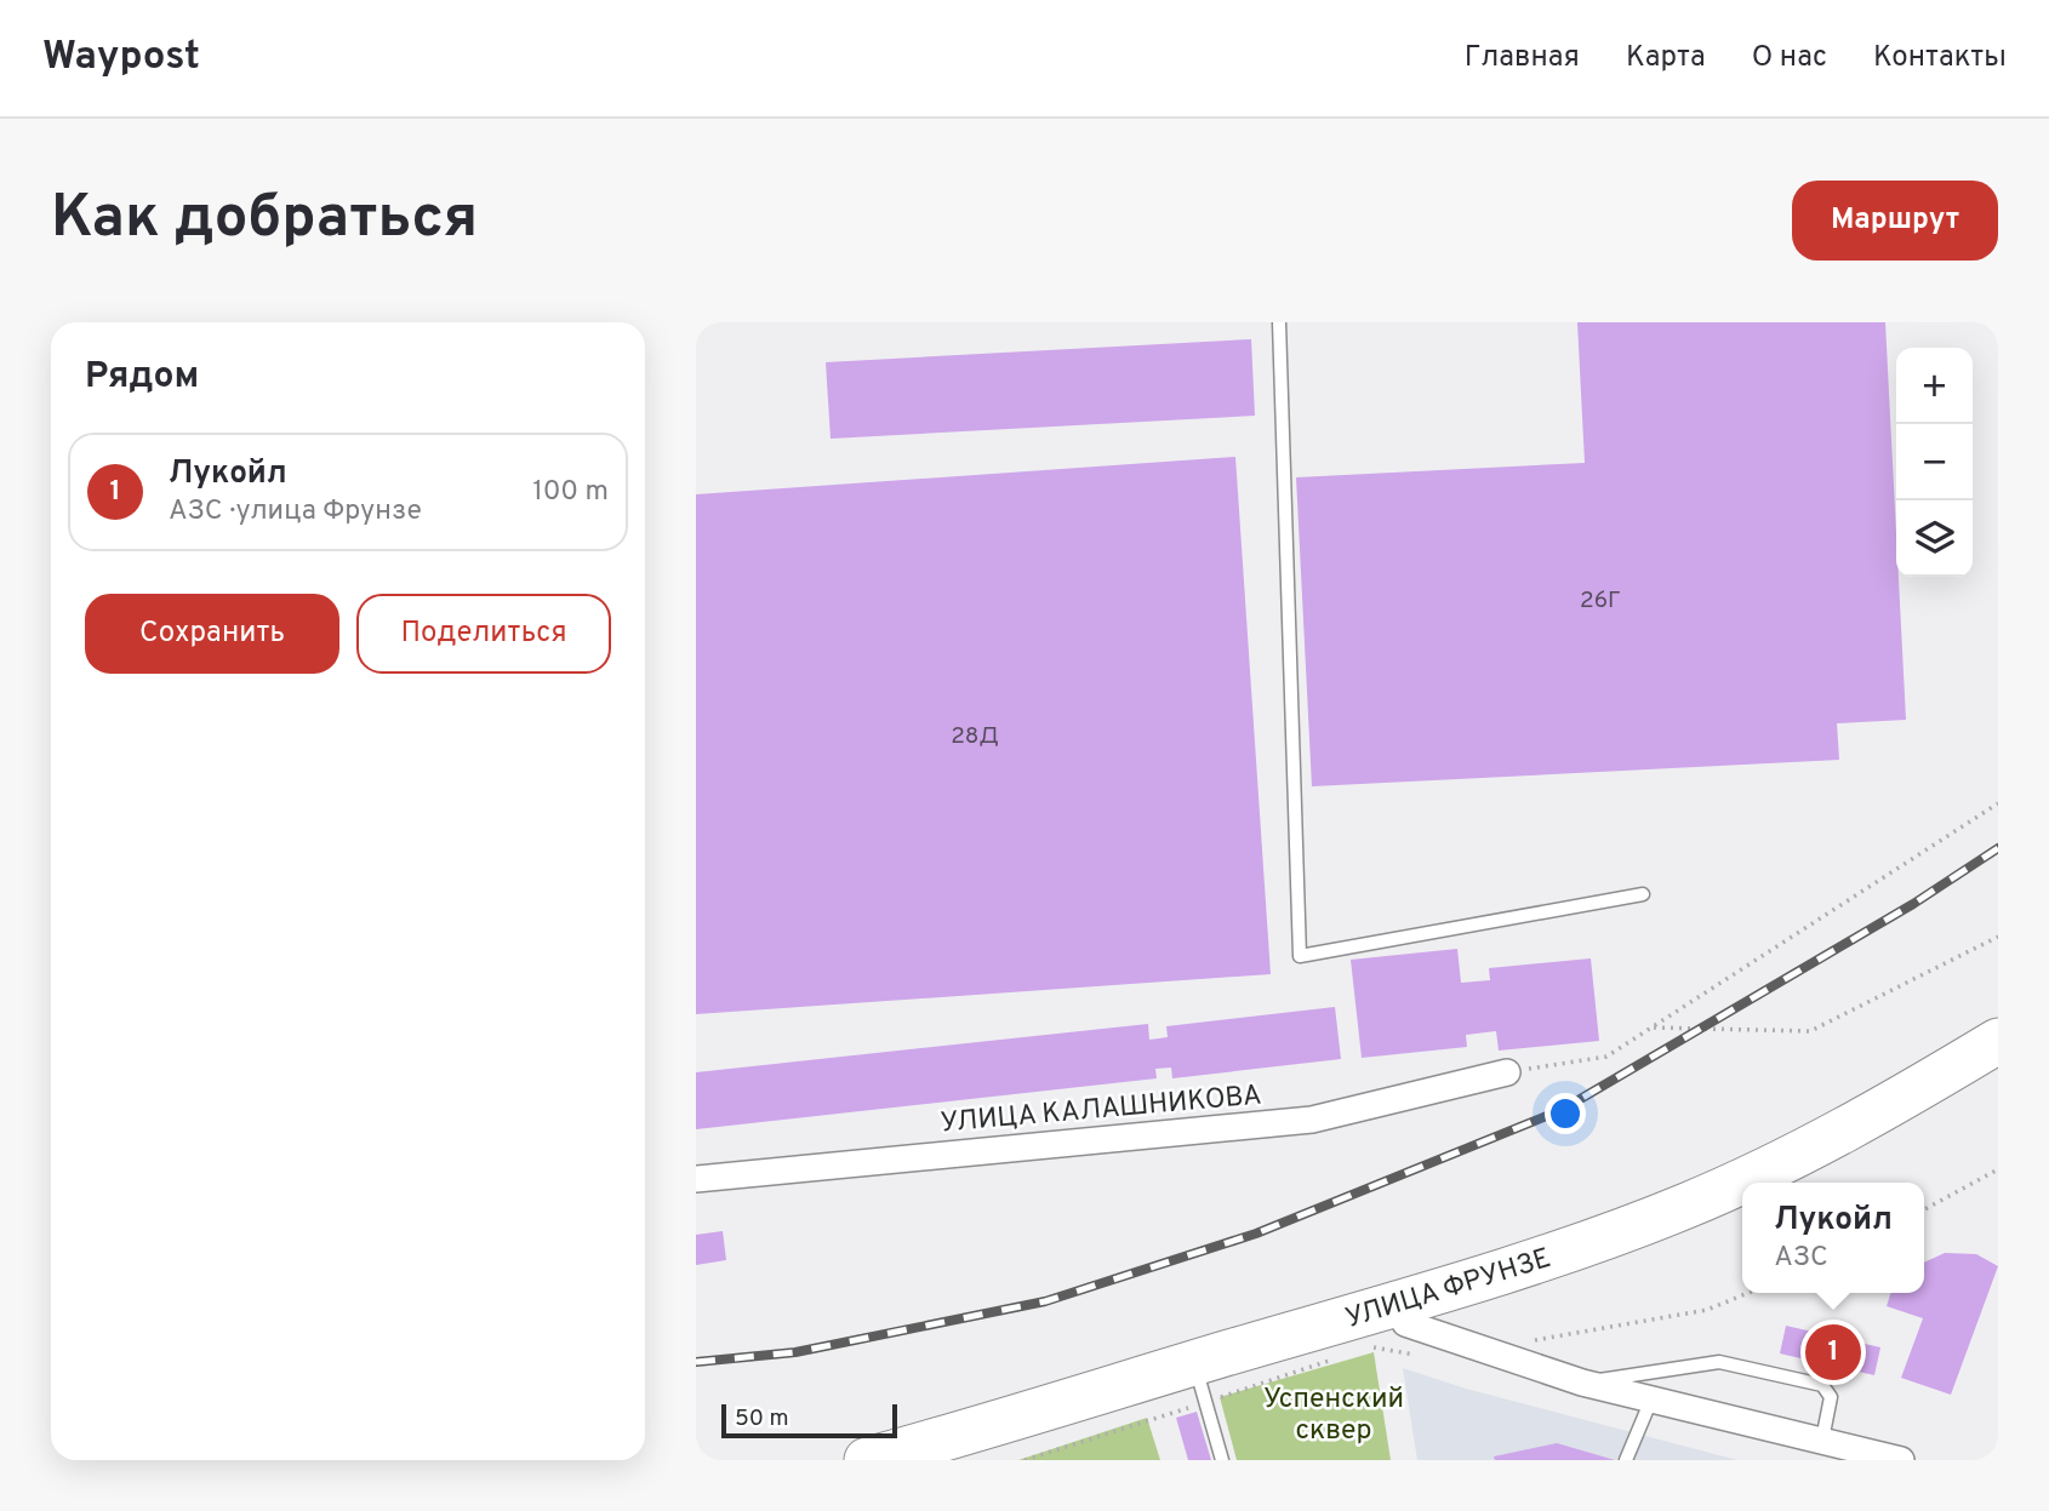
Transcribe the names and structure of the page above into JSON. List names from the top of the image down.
{
  "streets": {
    "highway": ["УЛИЦА ФРУНЗЕ"],
    "street": ["УЛИЦА КАЛАШНИКОВА"]
  },
  "parks": ["Успенский сквер"],
  "house_numbers": ["26Г", "28Д"],
  "scale_bar": "50 m",
  "page": {
    "header": "Waypost",
    "nav": [
      "Главная",
      "Карта",
      "О нас",
      "Контакты"
    ],
    "buttons": [
      "Маршрут",
      ["Сохранить", "Поделиться"]
    ],
    "title": "Как добраться",
    "heading": "Рядом",
    "map_buttons": ["+", "−"],
    "list": [
      {
        "mark": "1",
        "name": "Лукойл",
        "note": "АЗС · улица Фрунзе",
        "value": "100 m"
      }
    ],
    "popup": ["Лукойл", "АЗС"],
    "pins": "1",
    "scale": "50 m"
  }
}
